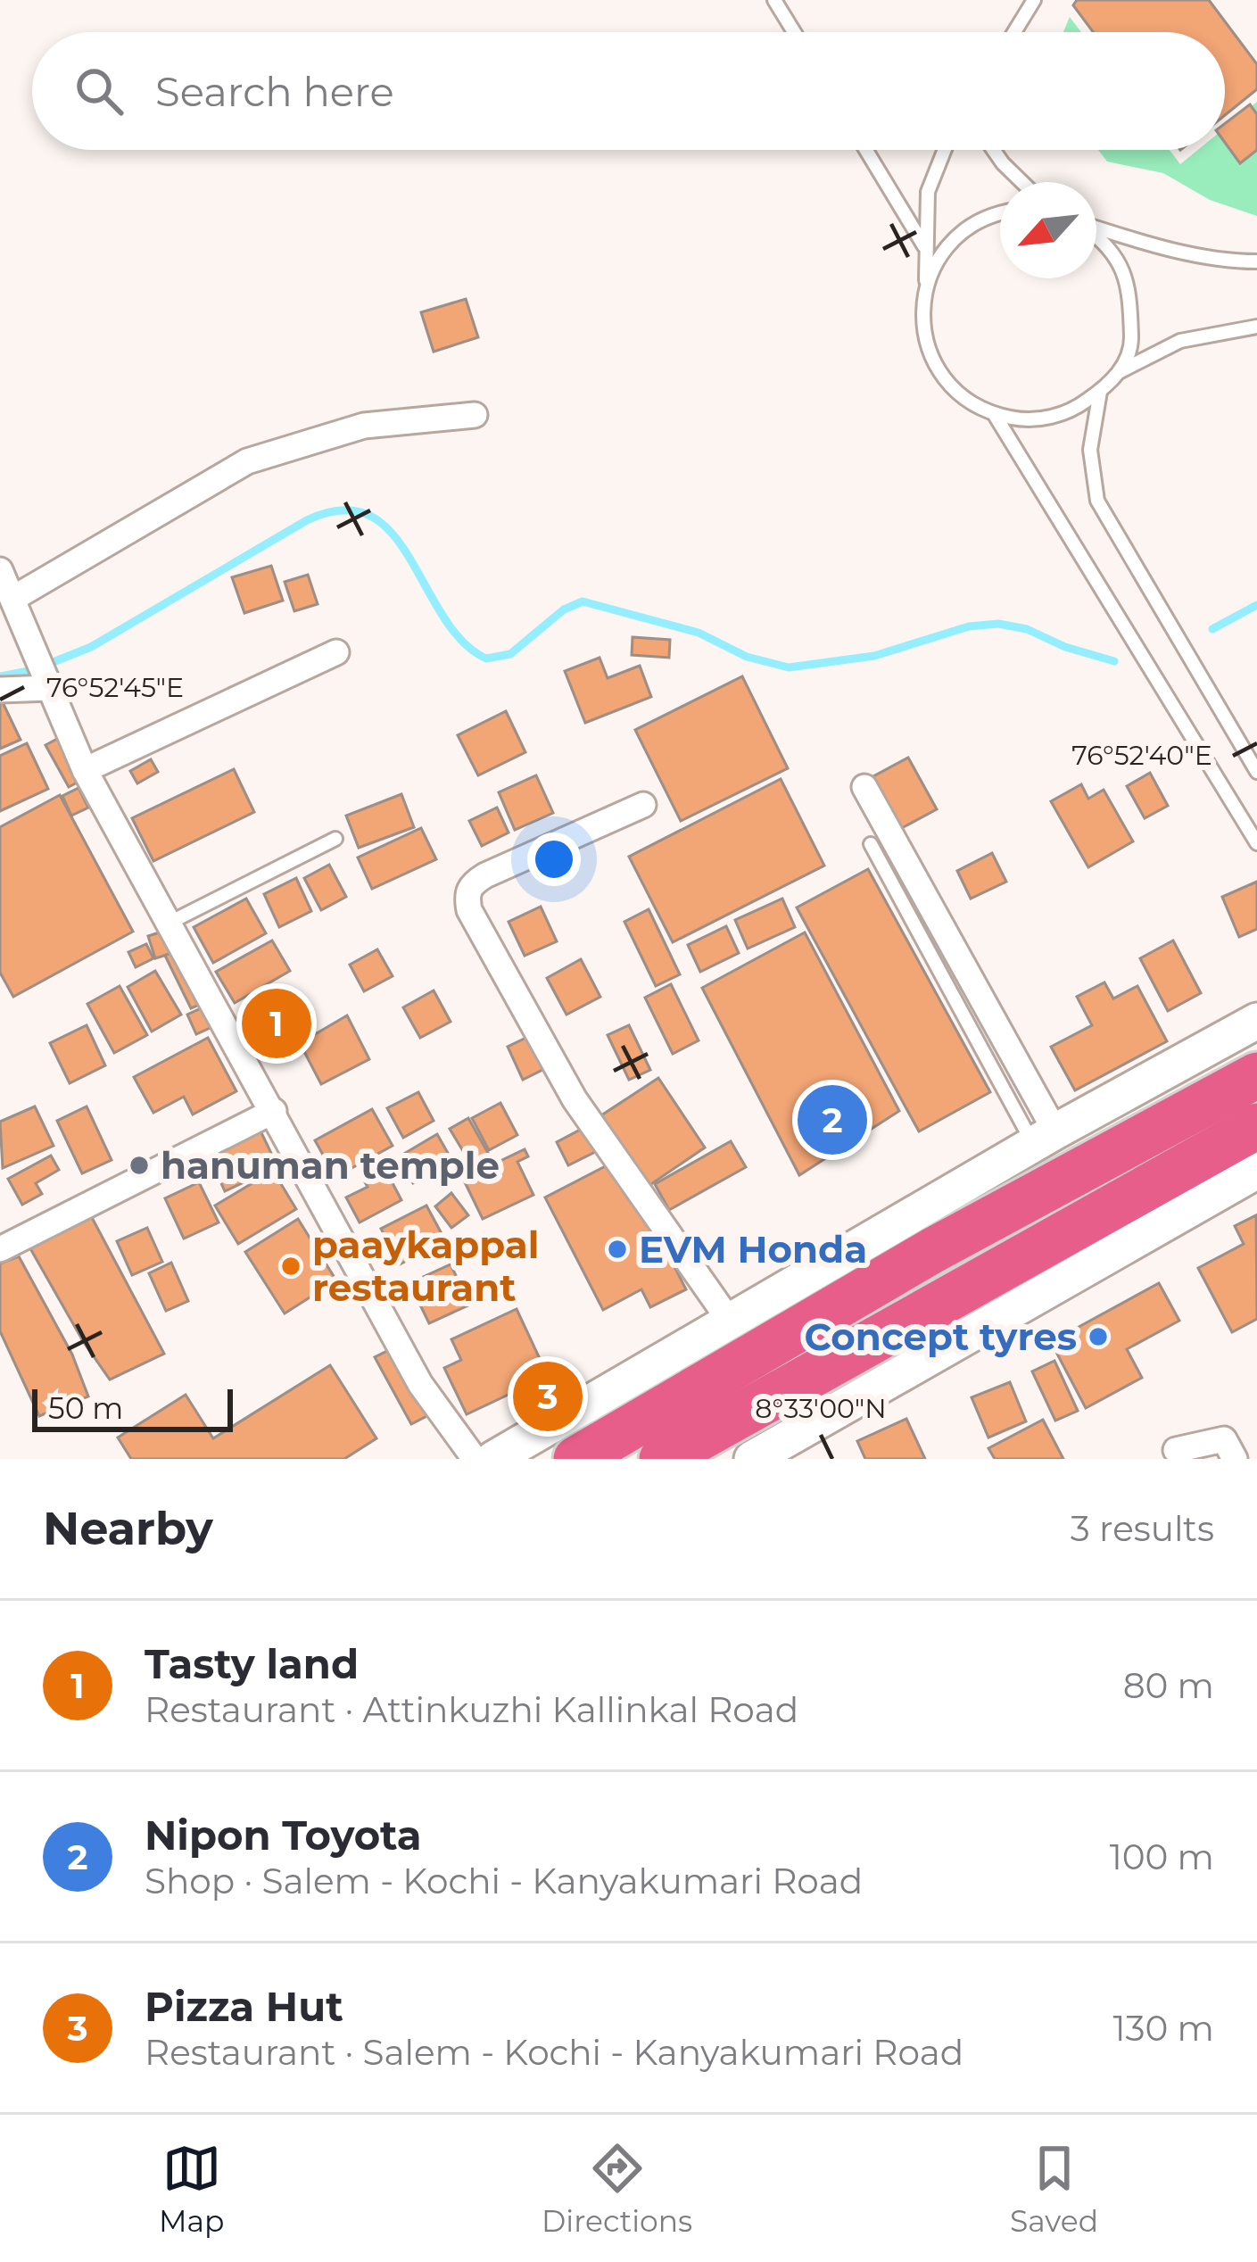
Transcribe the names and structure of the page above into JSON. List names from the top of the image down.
{
  "places": [
    "hanuman temple",
    "EVM Honda",
    "paaykappal restaurant",
    "Concept tyres"
  ],
  "scale_bar": "50 m",
  "north": "bottom left",
  "page": {
    "search": "Search here",
    "pins": ["1", "2", "3"],
    "scale": "50 m",
    "heading": ["Nearby", "3 results"],
    "list": [
      {
        "mark": "1",
        "name": "Tasty land",
        "note": "Restaurant · Attinkuzhi Kallinkal Road",
        "value": "80 m"
      },
      {
        "mark": "2",
        "name": "Nipon Toyota",
        "note": "Shop · Salem - Kochi - Kanyakumari Road",
        "value": "100 m"
      },
      {
        "mark": "3",
        "name": "Pizza Hut",
        "note": "Restaurant · Salem - Kochi - Kanyakumari Road",
        "value": "130 m"
      }
    ],
    "nav": ["Map", "Directions", "Saved"]
  },
  "coordinates": ["76°52'45\"E", "76°52'40\"E", "8°33'00\"N"]
}
